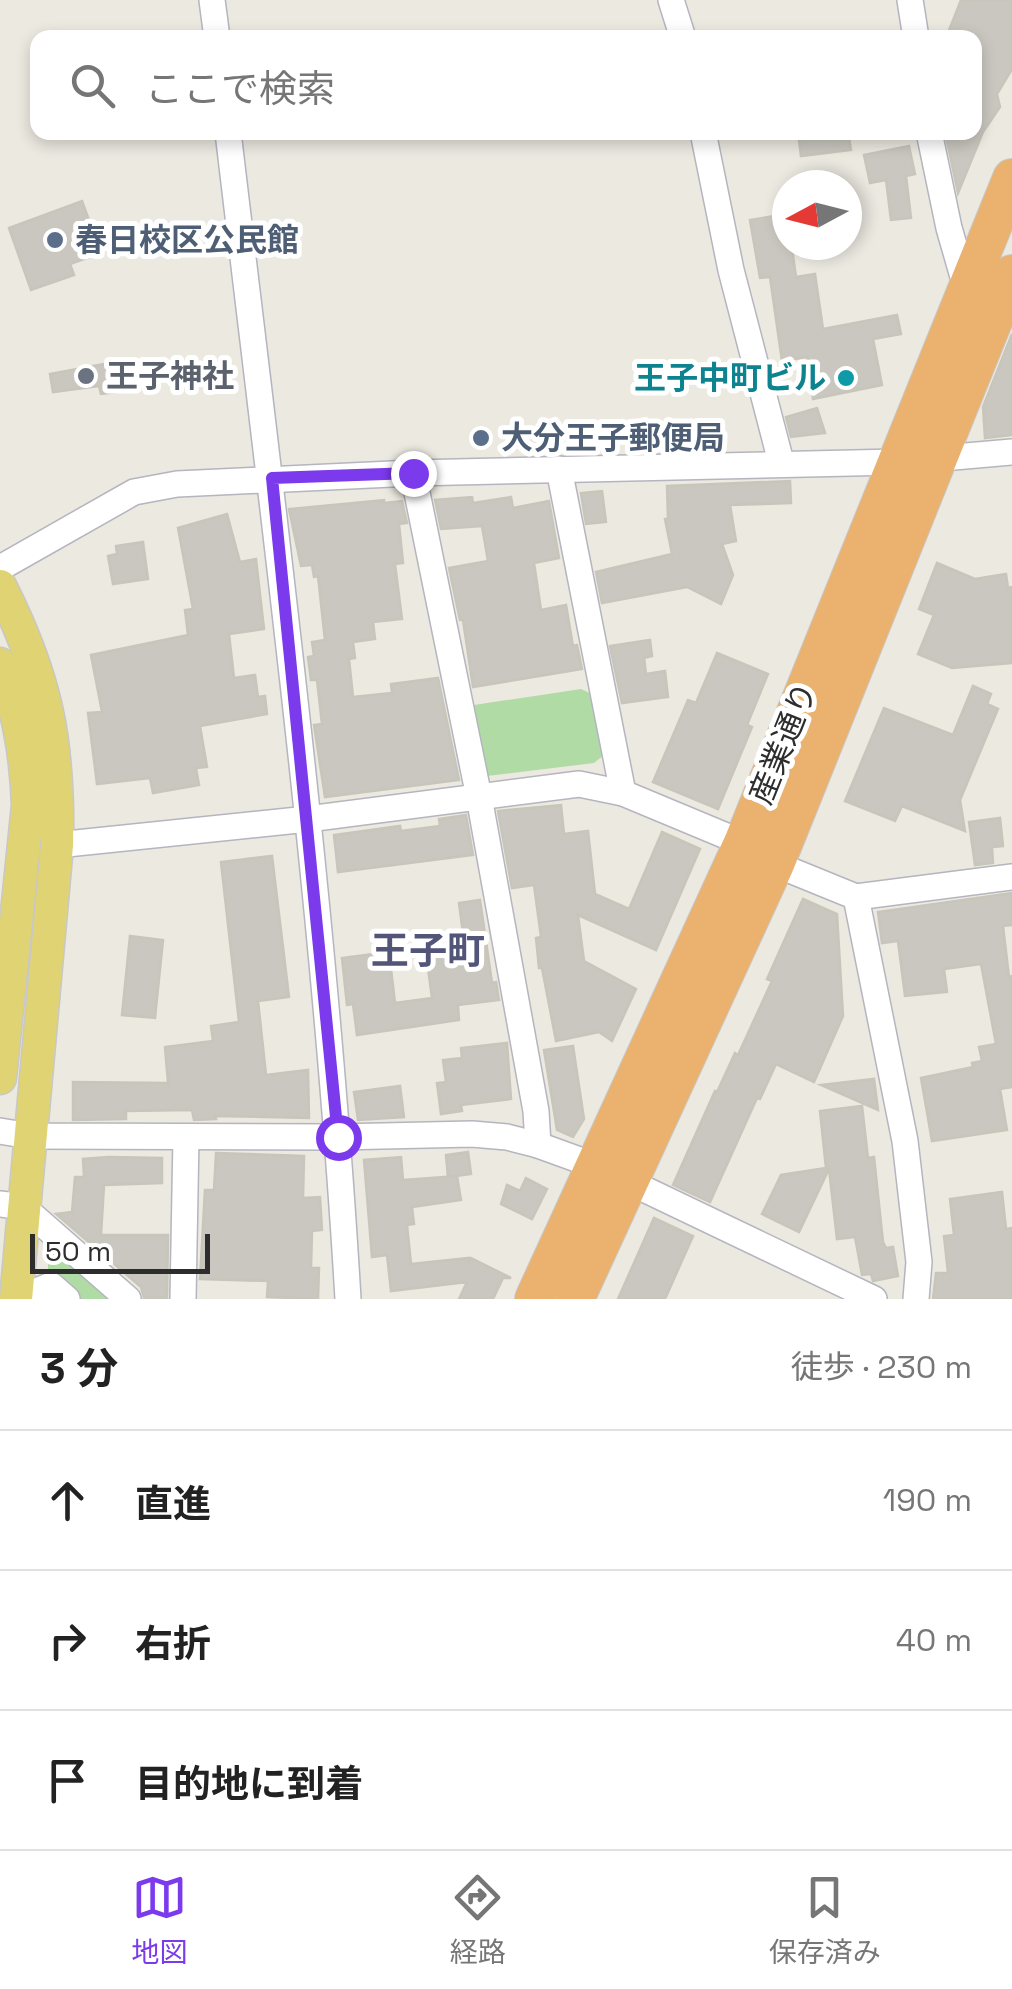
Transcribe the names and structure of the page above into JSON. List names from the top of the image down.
{
  "streets": {
    "highway": ["産業通り"]
  },
  "districts": ["王子町"],
  "places": [
    "春日校区公民館",
    "王子神社",
    "王子中町ビル",
    "大分王子郵便局"
  ],
  "scale_bar": "50 m",
  "north": "left",
  "page": {
    "search": "ここで検索",
    "scale": "50 m",
    "heading": ["3 分", "徒歩 · 230 m"],
    "list": [
      ["直進", "190 m"],
      ["右折", "40 m"],
      "目的地に到着"
    ],
    "nav": ["地図", "経路", "保存済み"]
  }
}
